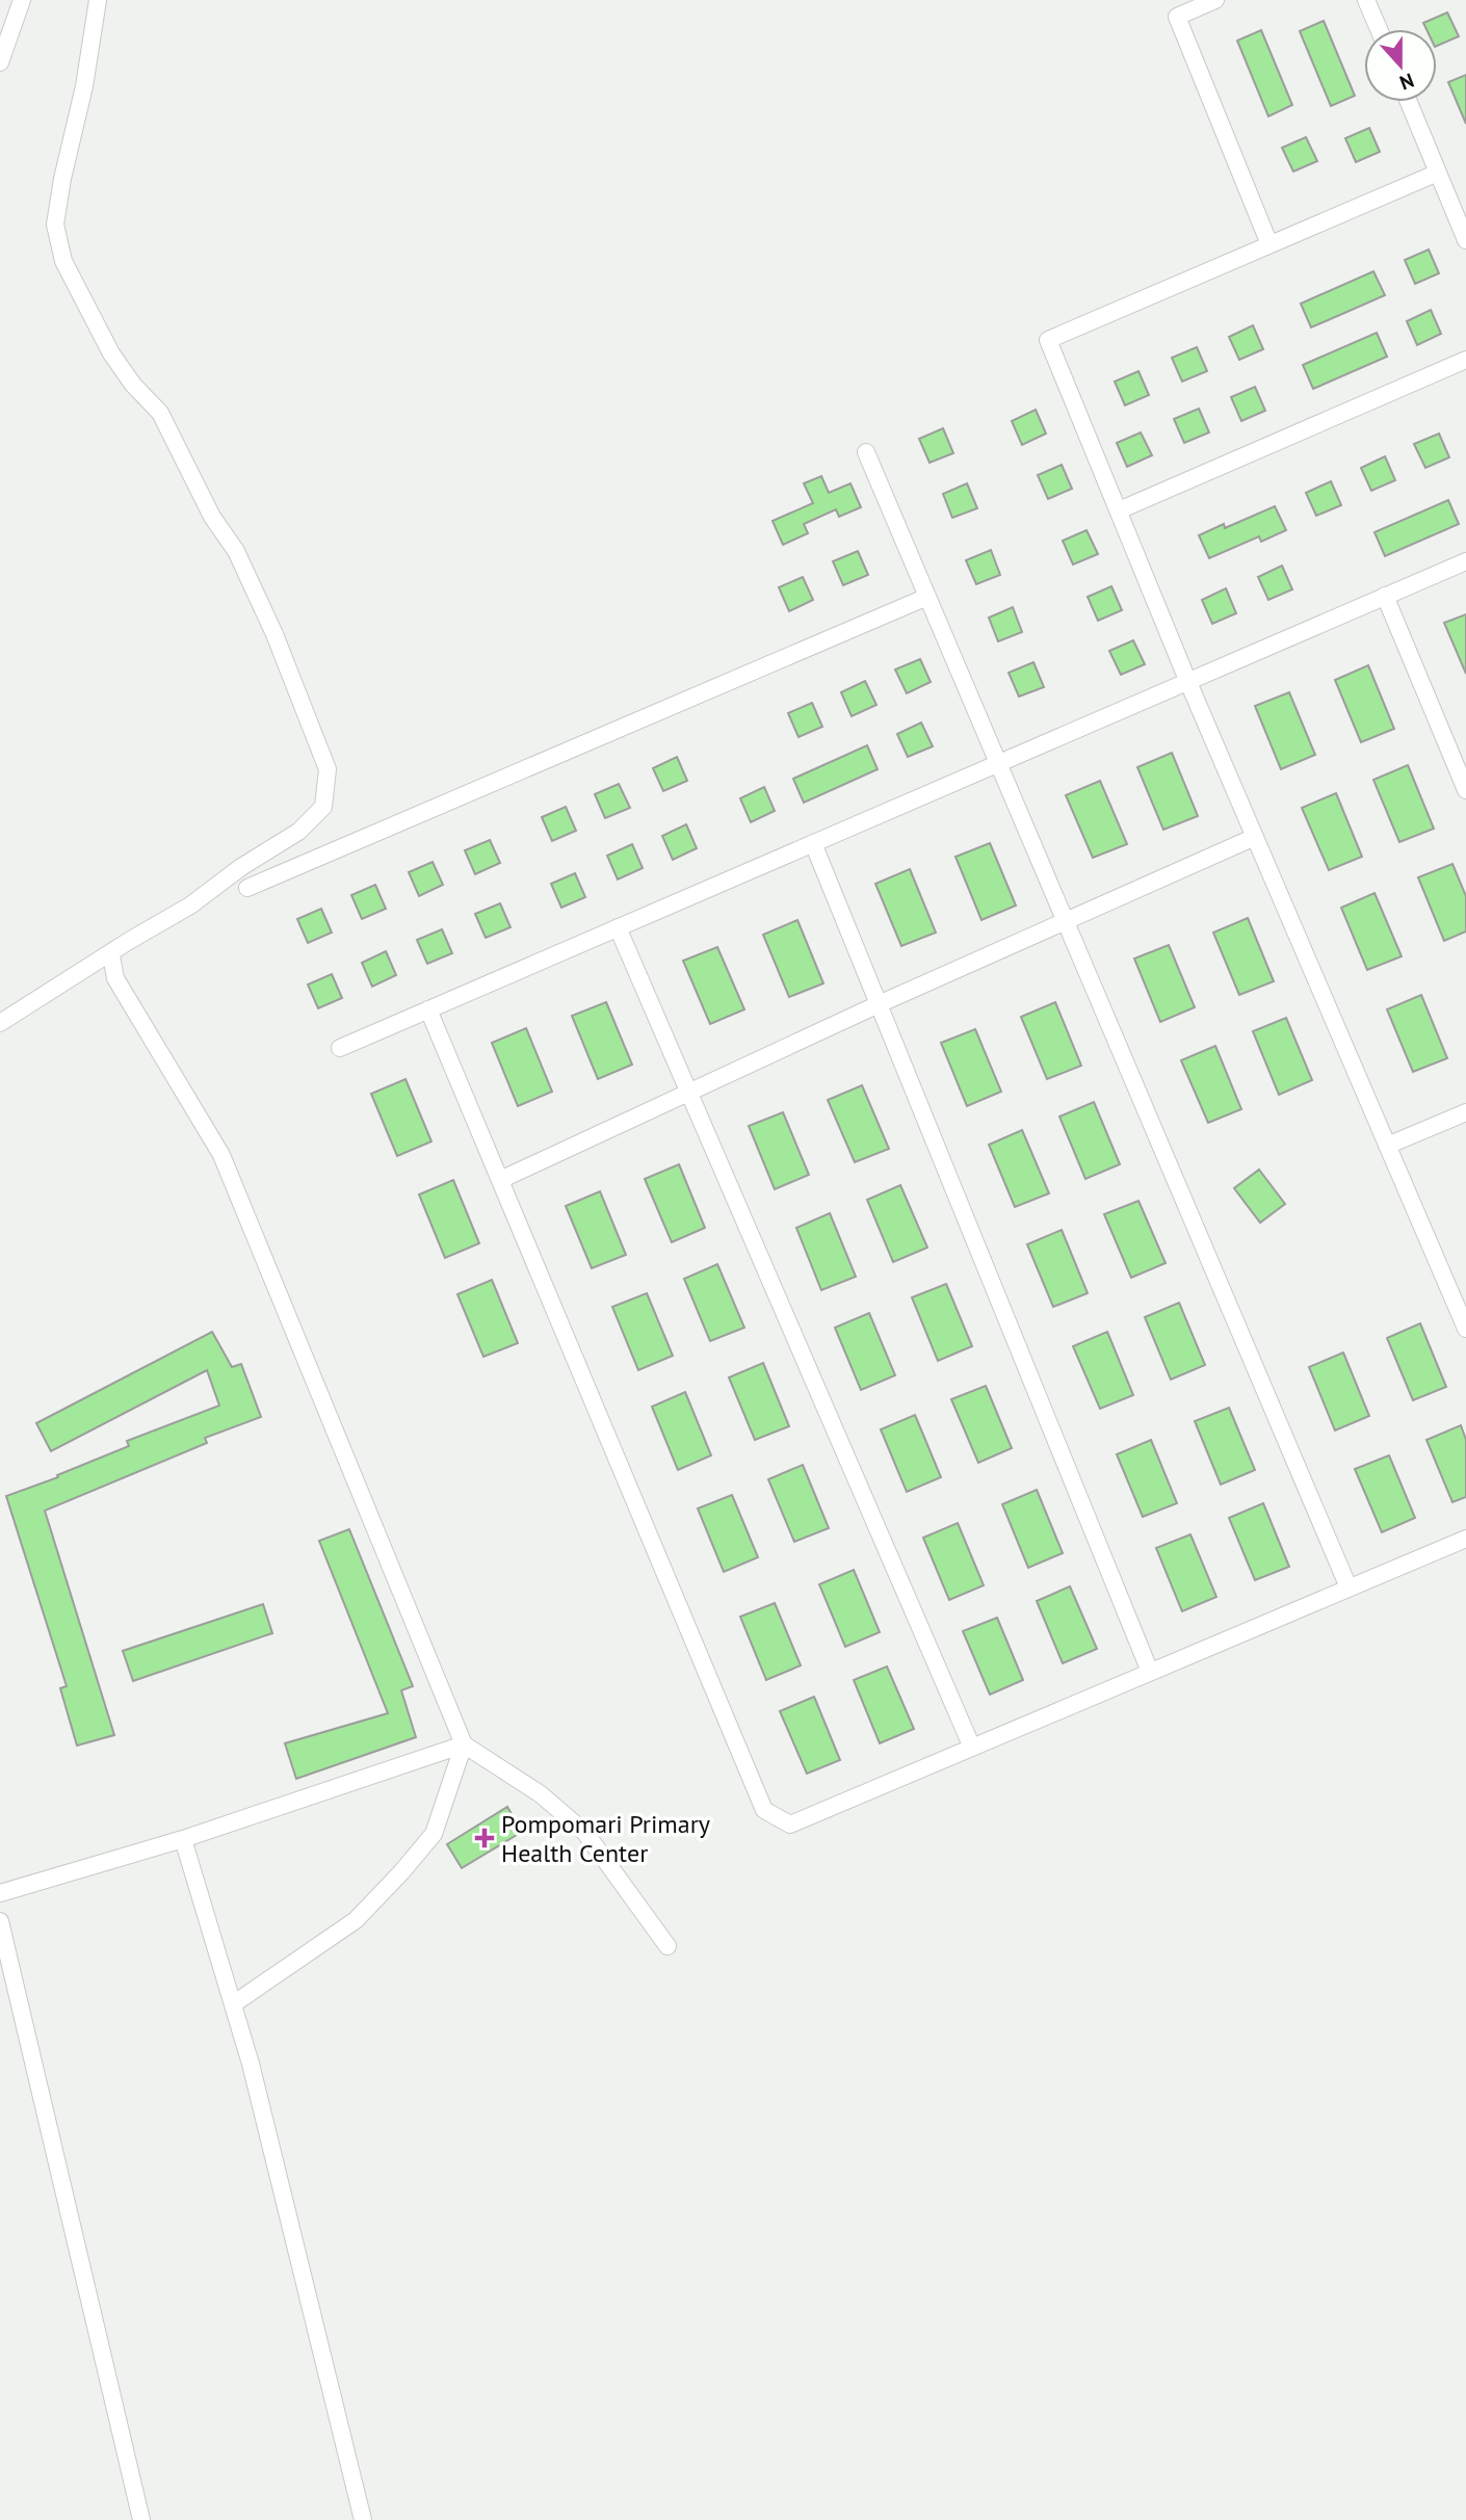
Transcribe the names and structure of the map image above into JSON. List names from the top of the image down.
{
  "places": {
    "health": ["Pompomari Primary Health Center"]
  },
  "north": "bottom"
}
